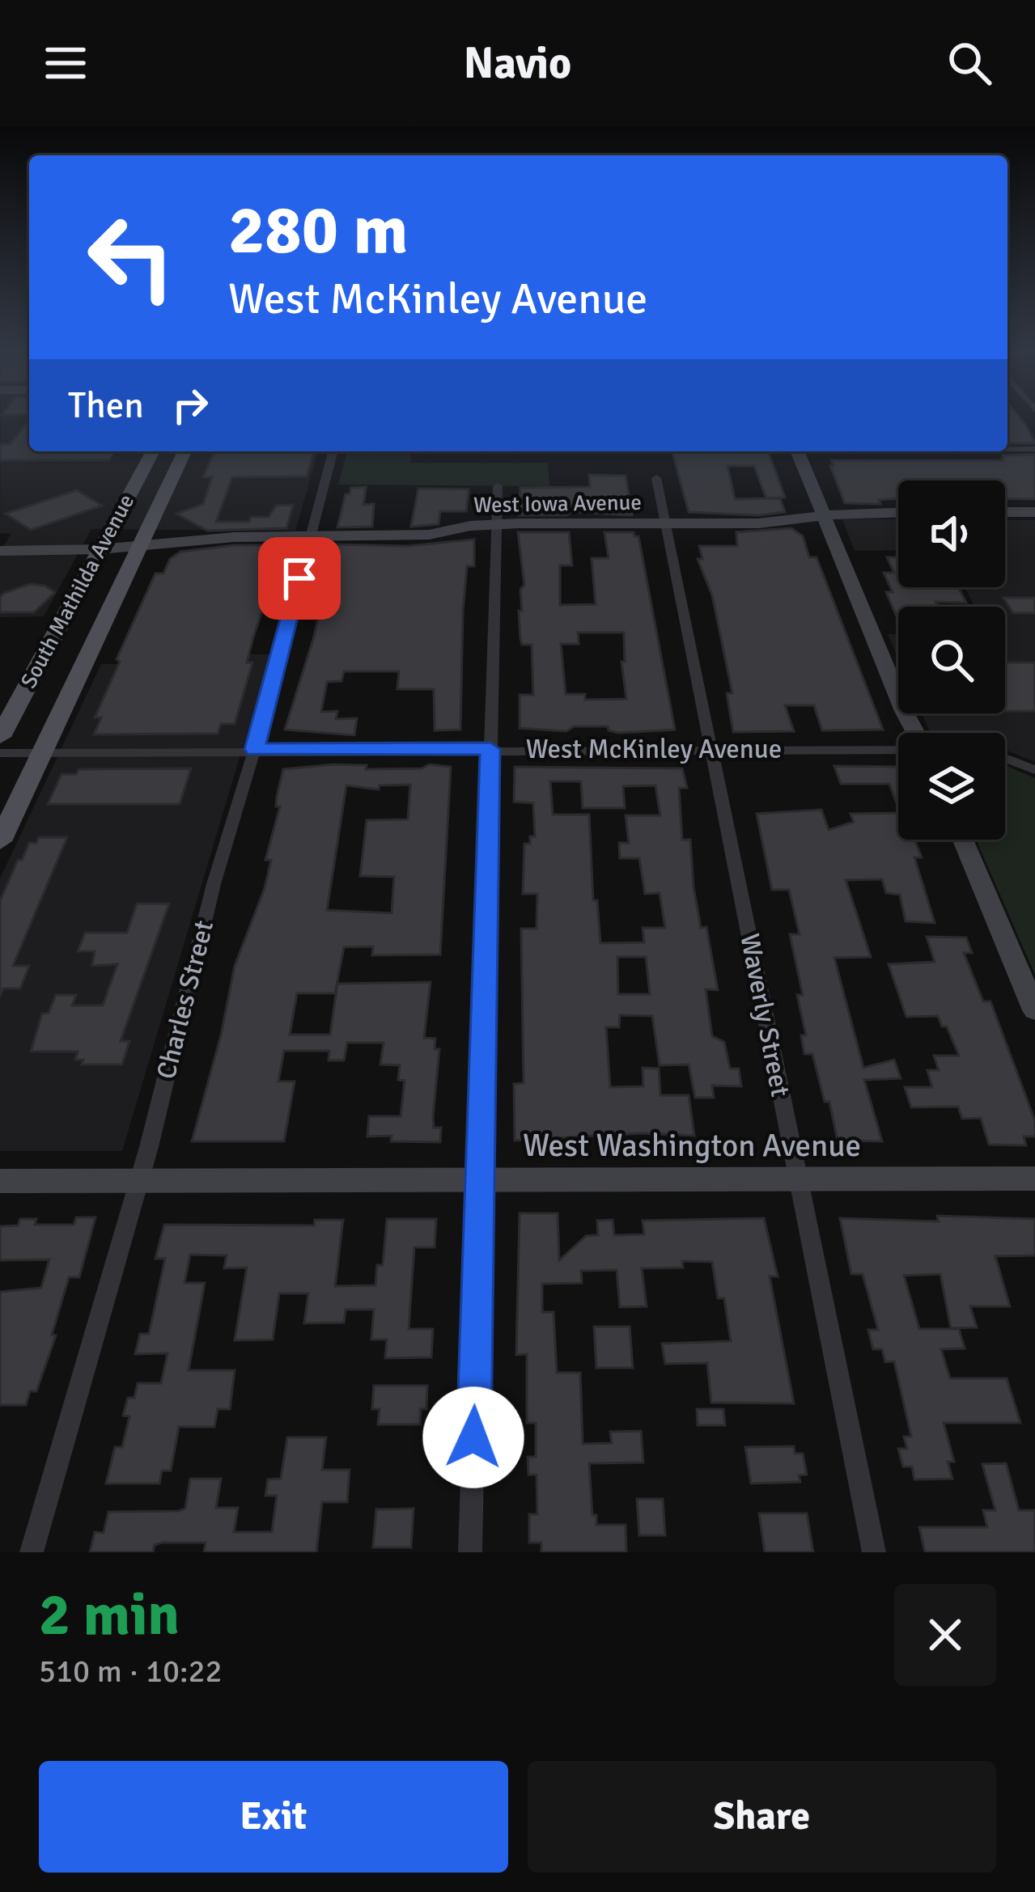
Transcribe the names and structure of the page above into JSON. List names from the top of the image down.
{
  "streets": {
    "main road": ["South Mathilda Avenue"],
    "street": [
      "West Iowa Avenue",
      "West McKinley Avenue",
      "Charles Street",
      "Waverly Street",
      "West Washington Avenue"
    ]
  },
  "crossings": [
    ["West Iowa Avenue", "South Mathilda Avenue"],
    ["West Iowa Avenue", "Charles Street"],
    ["West Iowa Avenue", "Waverly Street"],
    ["South Mathilda Avenue", "West McKinley Avenue"],
    ["West McKinley Avenue", "Charles Street"],
    ["West McKinley Avenue", "Waverly Street"],
    ["Charles Street", "West Washington Avenue"],
    ["Waverly Street", "West Washington Avenue"]
  ],
  "page": {
    "header": "Navio",
    "turn": ["280 m", "West McKinley Avenue"],
    "then": "Then",
    "heading": ["2 min", "510 m · 10:22"],
    "buttons": ["Exit", "Share"]
  }
}
